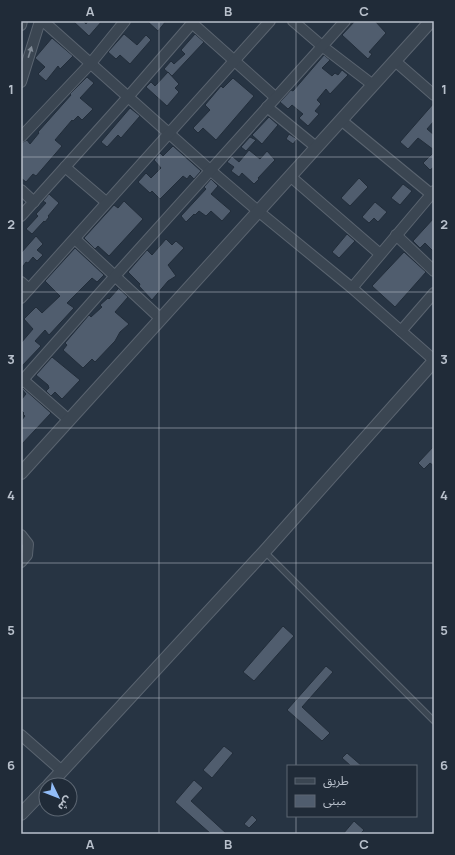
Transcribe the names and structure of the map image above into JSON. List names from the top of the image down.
{
  "legend": ["طريق", "مبنى"],
  "north": "bottom right",
  "grid": {
    "columns": ["A", "B", "C"],
    "rows": [
      "1",
      "2",
      "3",
      "4",
      "5",
      "6"
    ]
  }
}
